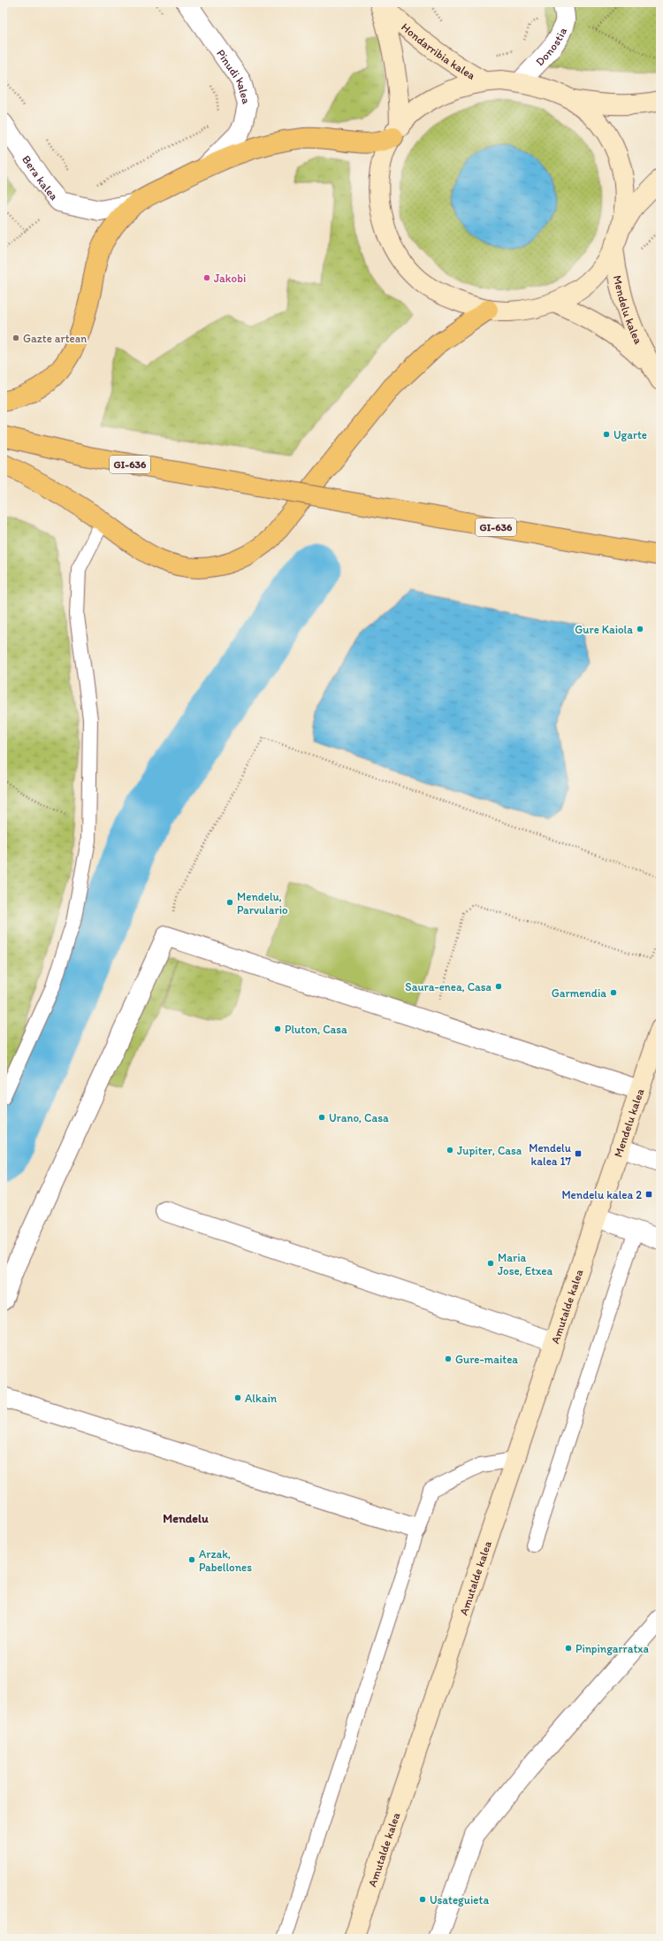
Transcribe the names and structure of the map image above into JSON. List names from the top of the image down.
{
  "streets": {
    "main road": [
      "Hondarribia kalea",
      "Mendelu kalea",
      "GI-636",
      "Amutalde kalea"
    ],
    "street": ["Donostia", "Pinudi kalea", "Bera kalea"]
  },
  "crossings": [
    ["Mendelu kalea", "Amutalde kalea"]
  ],
  "districts": ["Mendelu"],
  "places": {
    "other": [
      "Jakobi",
      "Gazte artean",
      "Ugarte",
      "Gure Kaiola",
      "Mendelu, Parvulario",
      "Saura-enea, Casa",
      "Garmendia",
      "Pluton, Casa",
      "Urano, Casa",
      "Jupiter, Casa",
      "Maria Jose, Etxea",
      "Gure-maitea",
      "Alkain",
      "Arzak, Pabellones",
      "Pinpingarratxa",
      "Usateguieta"
    ],
    "transit": ["Mendelu kalea 17", "Mendelu kalea 2"]
  }
}
